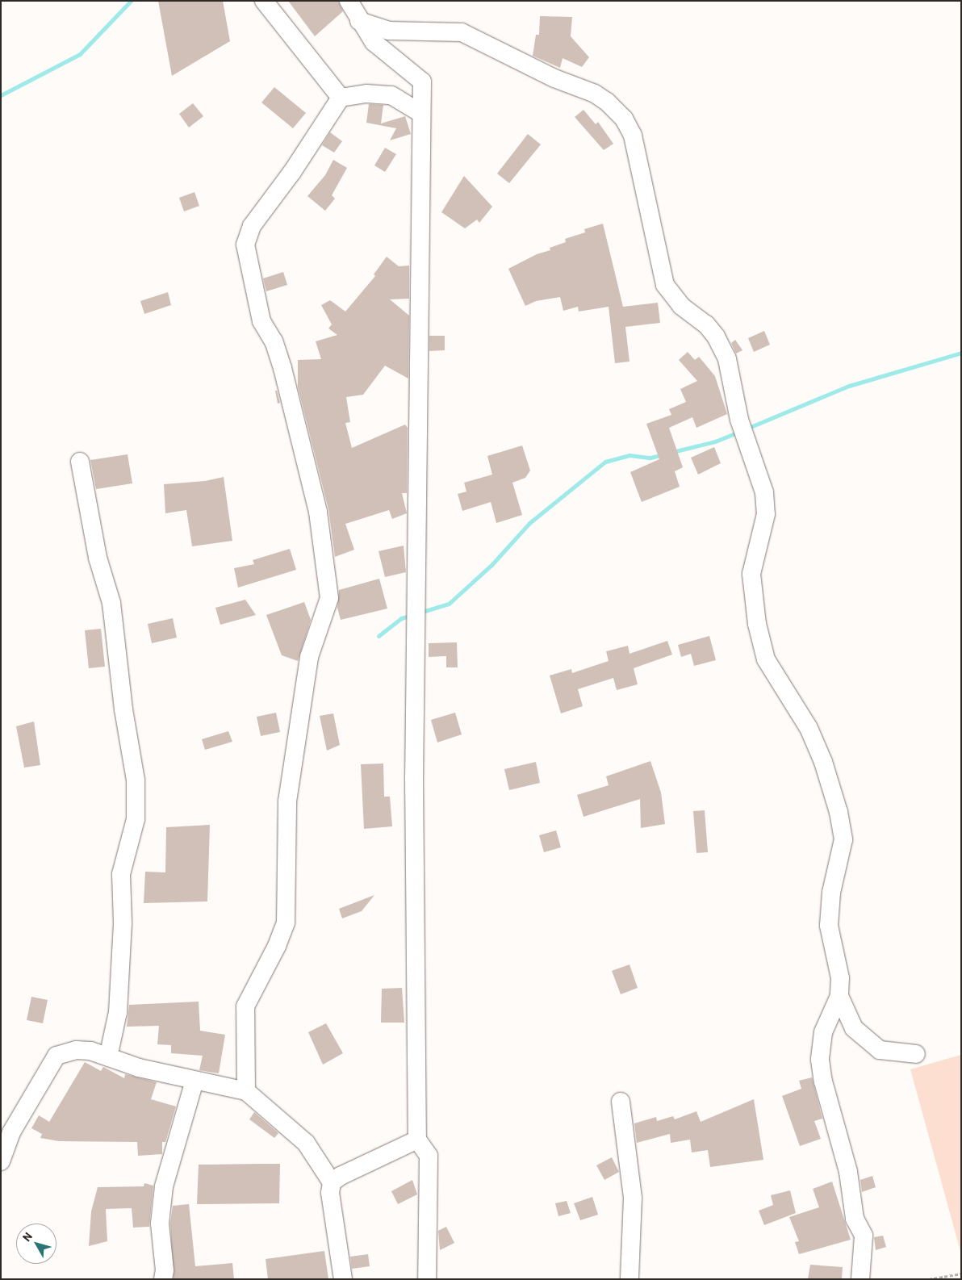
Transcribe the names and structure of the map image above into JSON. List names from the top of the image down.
{
  "north": "top left"
}
